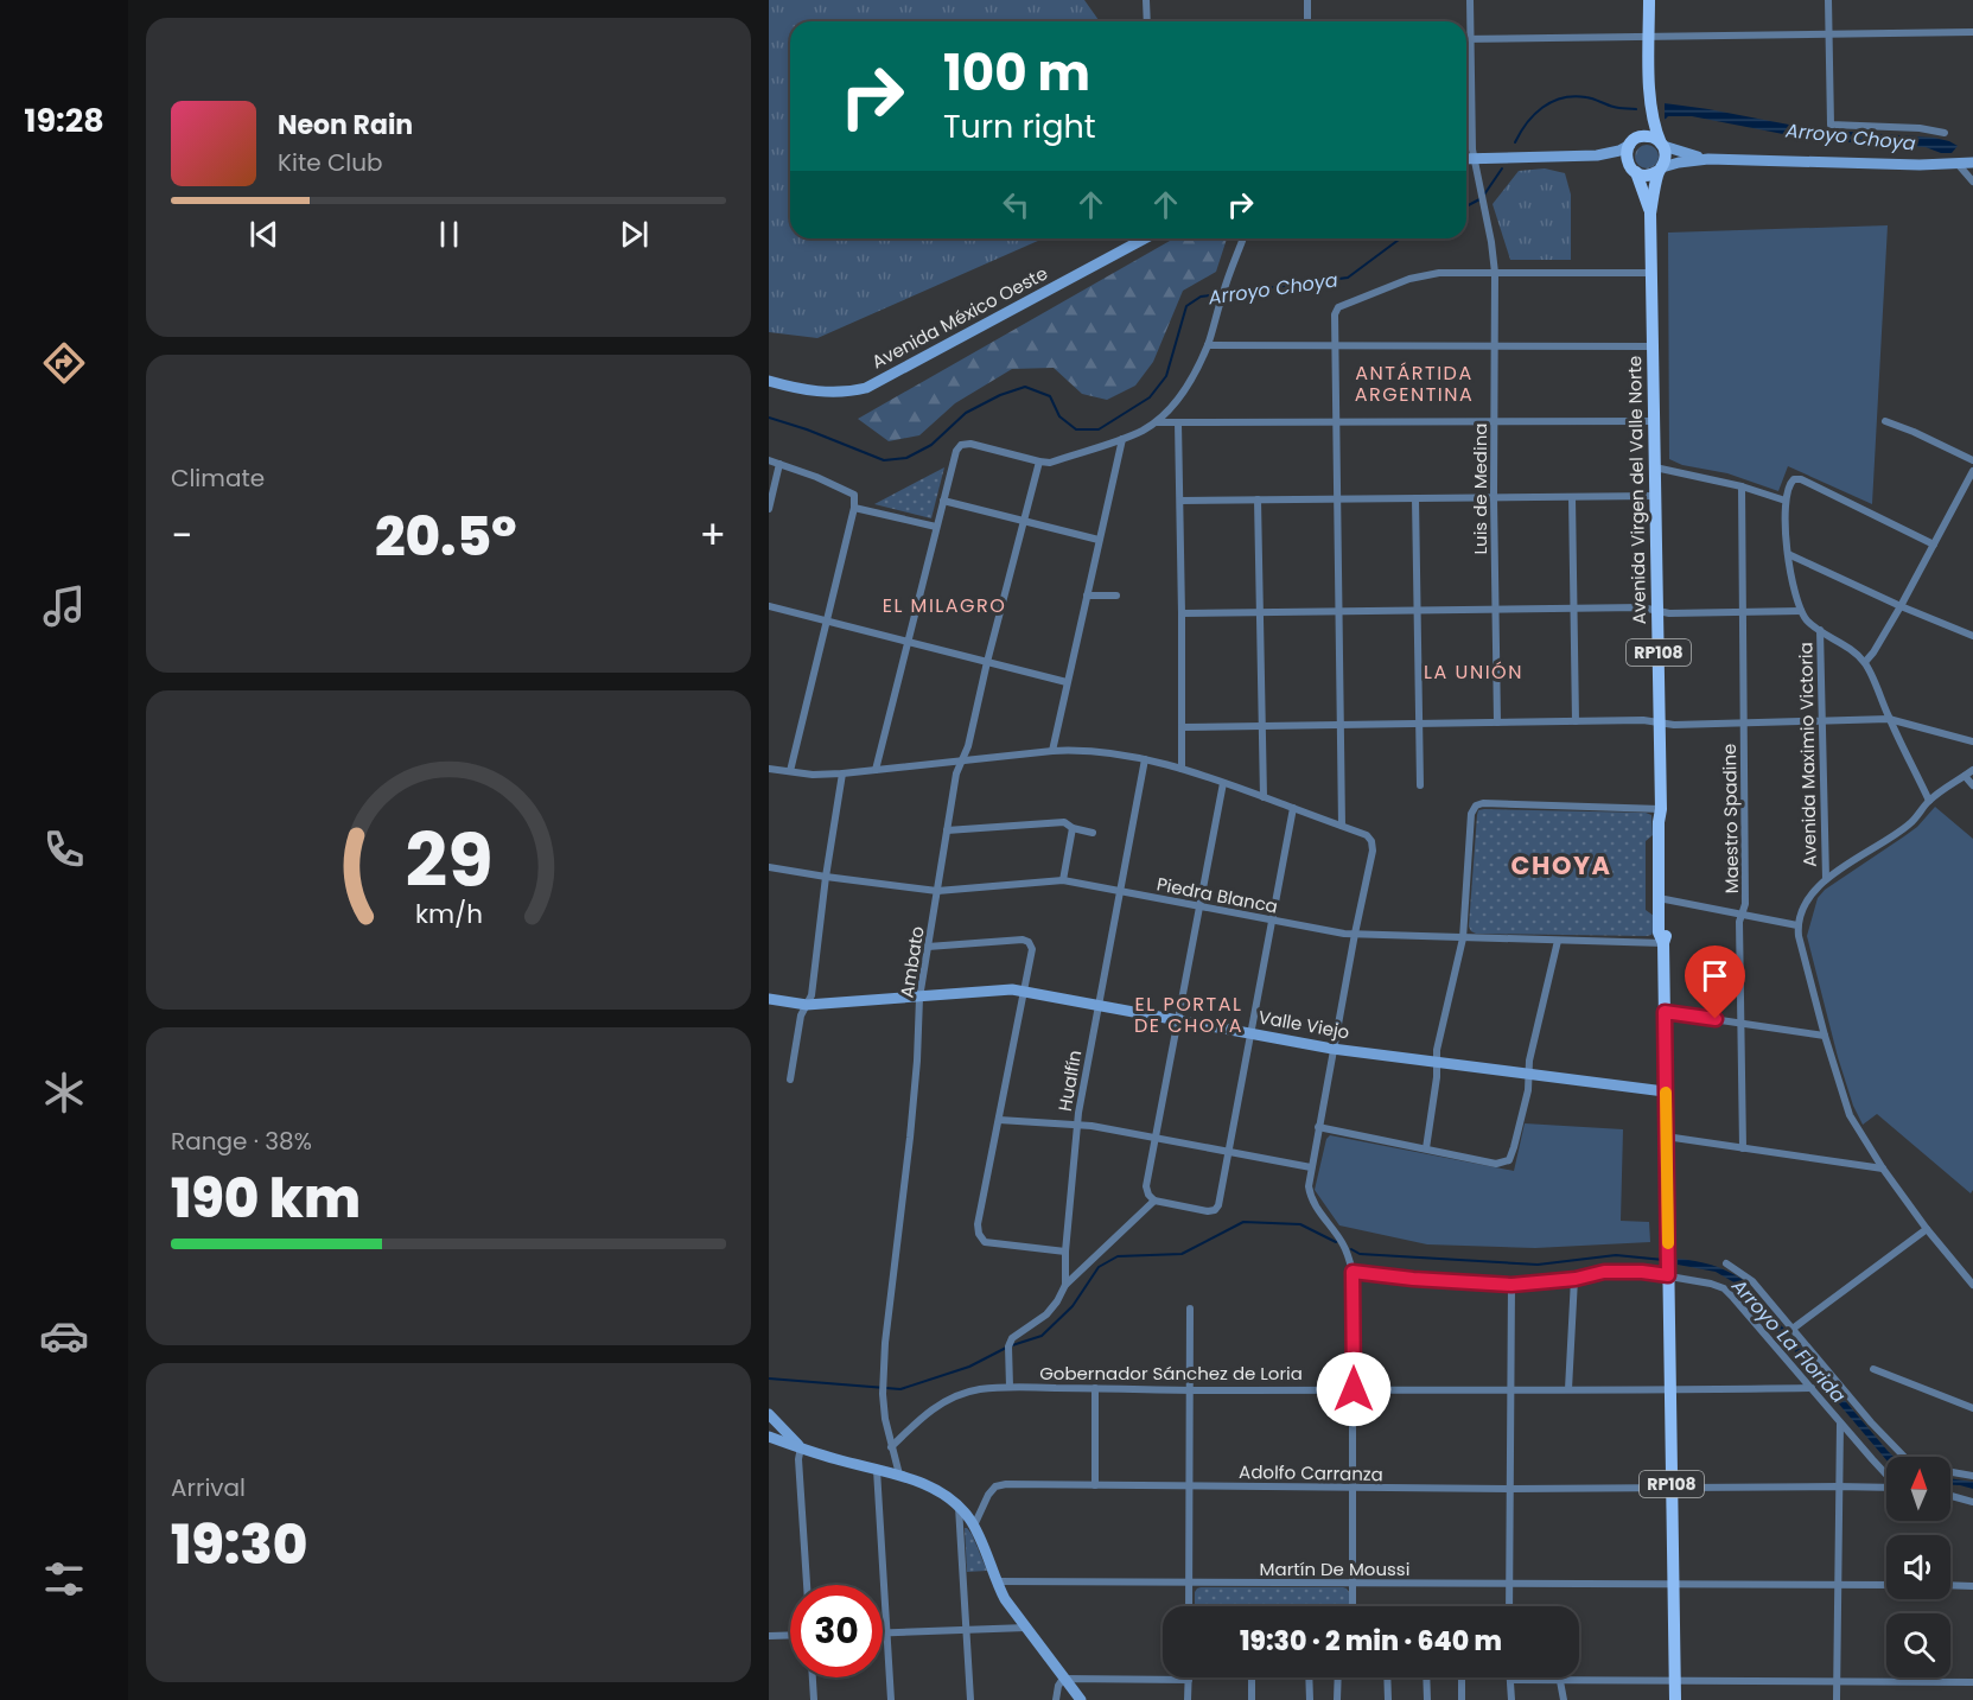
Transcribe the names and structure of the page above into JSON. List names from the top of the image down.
{
  "streets": {
    "main road": [
      "Avenida México Oeste",
      "Avenida Virgen del Valle Norte",
      "RP108",
      "Valle Viejo"
    ],
    "street": [
      "Luis de Medina",
      "Avenida Maximio Victoria",
      "Maestro Spadine",
      "Piedra Blanca",
      "Ambato",
      "Hualfín",
      "Gobernador Sánchez de Loria",
      "Adolfo Carranza",
      "Martín De Moussi"
    ]
  },
  "crossings": [
    ["Avenida Virgen del Valle Norte", "RP108"],
    ["Avenida Virgen del Valle Norte", "Piedra Blanca"],
    ["Avenida Virgen del Valle Norte", "Valle Viejo"],
    ["Avenida Virgen del Valle Norte", "Gobernador Sánchez de Loria"],
    ["Avenida Virgen del Valle Norte", "Adolfo Carranza"],
    ["Avenida Virgen del Valle Norte", "Martín De Moussi"],
    ["Piedra Blanca", "Ambato"],
    ["Piedra Blanca", "Hualfín"],
    ["Ambato", "Valle Viejo"],
    ["Ambato", "Gobernador Sánchez de Loria"],
    ["Valle Viejo", "Hualfín"]
  ],
  "districts": [
    "ANTÁRTIDA ARGENTINA",
    "EL MILAGRO",
    "LA UNIÓN",
    "CHOYA",
    "EL PORTAL DE CHOYA"
  ],
  "water": ["Arroyo Choya", "Arroyo La Florida"],
  "north": "top",
  "page": {
    "tabs": "19:28",
    "turn": ["100 m", "Turn right"],
    "song": ["Neon Rain", "Kite Club"],
    "tile": [
      "Climate",
      ["Range · 38%", "190 km"],
      ["Arrival", "19:30"]
    ],
    "heat": ["−", "20.5°", "+"],
    "limit": "30",
    "trip": "19:30 · 2 min · 640 m",
    "gauge": ["29", "km/h"]
  }
}
